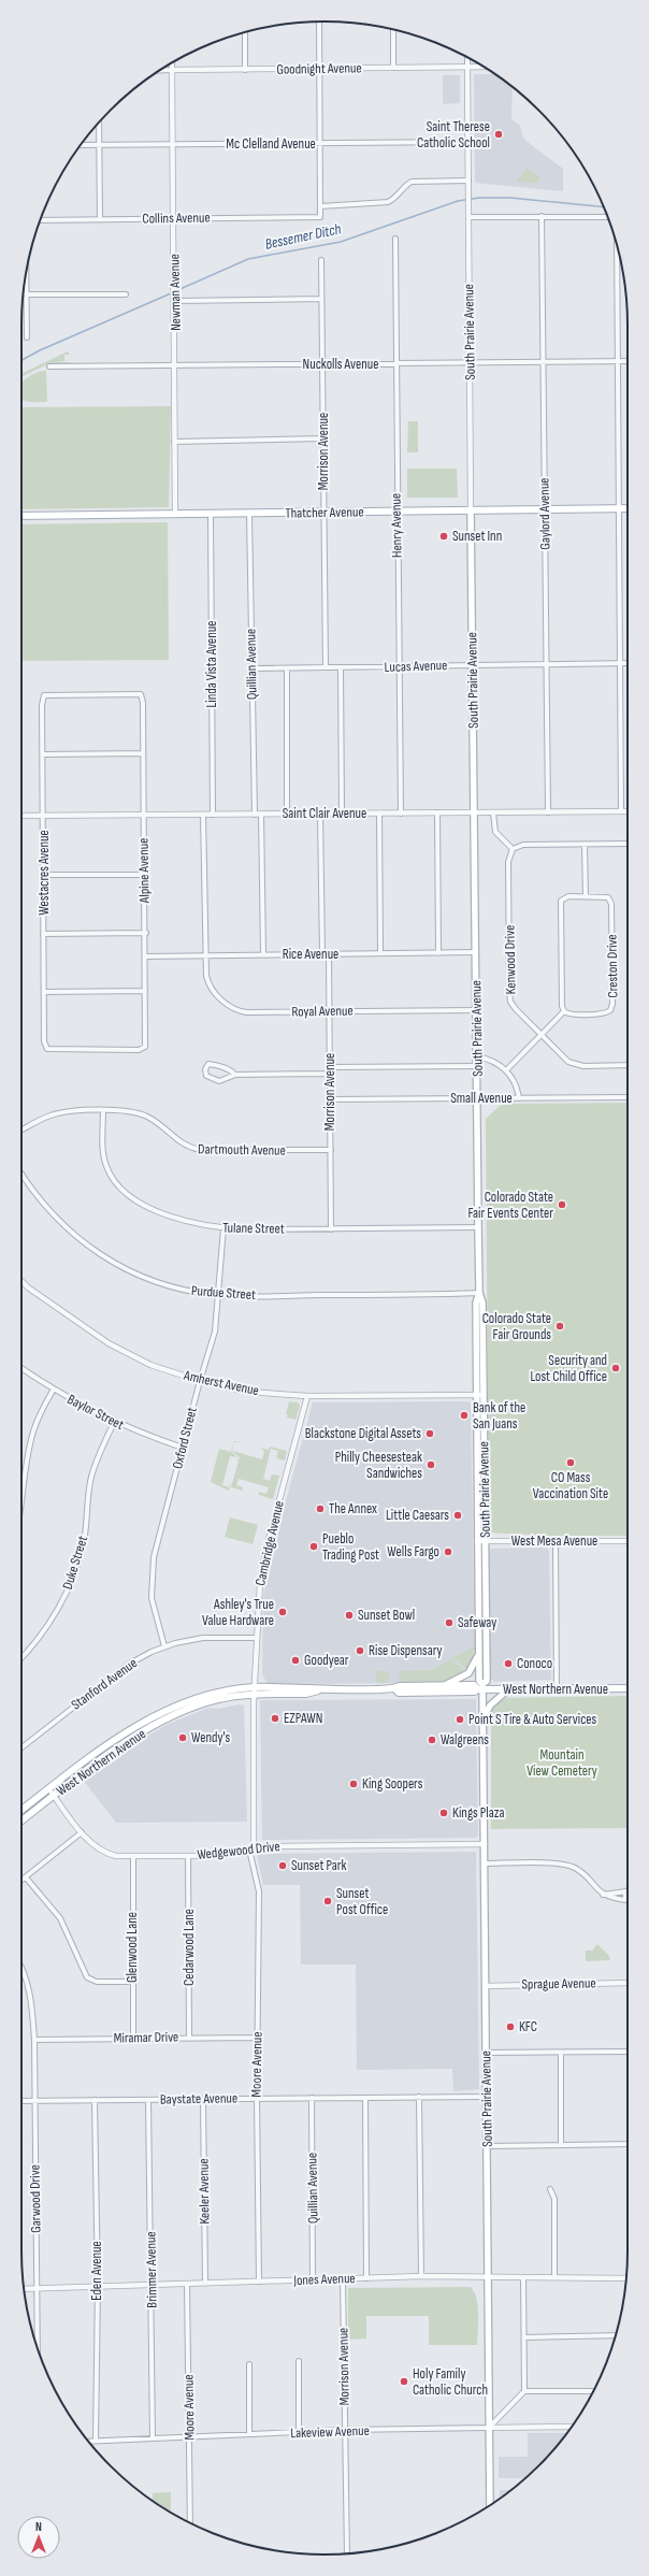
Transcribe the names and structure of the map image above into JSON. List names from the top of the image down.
{
  "streets": {
    "main road": ["South Prairie Avenue", "Thatcher Avenue", "West Northern Avenue"],
    "street": [
      "Goodnight Avenue",
      "Mc Clelland Avenue",
      "Collins Avenue",
      "Newman Avenue",
      "Nuckolls Avenue",
      "Morrison Avenue",
      "Gaylord Avenue",
      "Henry Avenue",
      "Linda Vista Avenue",
      "Quillian Avenue",
      "Lucas Avenue",
      "Saint Clair Avenue",
      "Alpine Avenue",
      "Westacres Avenue",
      "Rice Avenue",
      "Kenwood Drive",
      "Creston Drive",
      "Royal Avenue",
      "Small Avenue",
      "Dartmouth Avenue",
      "Tulane Street",
      "Purdue Street",
      "Amherst Avenue",
      "Baylor Street",
      "Oxford Street",
      "West Mesa Avenue",
      "Cambridge Avenue",
      "Duke Street",
      "Stanford Avenue",
      "Wedgewood Drive",
      "Glenwood Lane",
      "Cedarwood Lane",
      "Sprague Avenue",
      "Miramar Drive",
      "Moore Avenue",
      "Baystate Avenue",
      "Keeler Avenue",
      "Garwood Drive",
      "Brimmer Avenue",
      "Eden Avenue",
      "Jones Avenue",
      "Lakeview Avenue"
    ]
  },
  "crossings": [
    ["Goodnight Avenue", "Newman Avenue"],
    ["Goodnight Avenue", "South Prairie Avenue"],
    ["Mc Clelland Avenue", "Newman Avenue"],
    ["Mc Clelland Avenue", "South Prairie Avenue"],
    ["Collins Avenue", "Newman Avenue"],
    ["Newman Avenue", "Nuckolls Avenue"],
    ["Newman Avenue", "Thatcher Avenue"],
    ["South Prairie Avenue", "Nuckolls Avenue"],
    ["South Prairie Avenue", "Thatcher Avenue"],
    ["South Prairie Avenue", "Lucas Avenue"],
    ["South Prairie Avenue", "Saint Clair Avenue"],
    ["South Prairie Avenue", "Rice Avenue"],
    ["South Prairie Avenue", "Royal Avenue"],
    ["South Prairie Avenue", "Small Avenue"],
    ["South Prairie Avenue", "Tulane Street"],
    ["South Prairie Avenue", "Purdue Street"],
    ["South Prairie Avenue", "Amherst Avenue"],
    ["South Prairie Avenue", "West Mesa Avenue"],
    ["South Prairie Avenue", "West Northern Avenue"],
    ["South Prairie Avenue", "Wedgewood Drive"],
    ["South Prairie Avenue", "Sprague Avenue"],
    ["South Prairie Avenue", "Baystate Avenue"],
    ["South Prairie Avenue", "Jones Avenue"],
    ["South Prairie Avenue", "Lakeview Avenue"],
    ["Nuckolls Avenue", "Morrison Avenue"],
    ["Nuckolls Avenue", "Gaylord Avenue"],
    ["Nuckolls Avenue", "Henry Avenue"],
    ["Morrison Avenue", "Thatcher Avenue"],
    ["Morrison Avenue", "Lucas Avenue"],
    ["Morrison Avenue", "Rice Avenue"],
    ["Morrison Avenue", "Royal Avenue"],
    ["Morrison Avenue", "Small Avenue"],
    ["Morrison Avenue", "Dartmouth Avenue"],
    ["Morrison Avenue", "Tulane Street"],
    ["Morrison Avenue", "Jones Avenue"],
    ["Morrison Avenue", "Lakeview Avenue"],
    ["Thatcher Avenue", "Gaylord Avenue"],
    ["Thatcher Avenue", "Henry Avenue"],
    ["Thatcher Avenue", "Linda Vista Avenue"],
    ["Thatcher Avenue", "Quillian Avenue"],
    ["Gaylord Avenue", "Lucas Avenue"],
    ["Gaylord Avenue", "Saint Clair Avenue"],
    ["Henry Avenue", "Lucas Avenue"],
    ["Henry Avenue", "Saint Clair Avenue"],
    ["Linda Vista Avenue", "Saint Clair Avenue"],
    ["Quillian Avenue", "Lucas Avenue"],
    ["Quillian Avenue", "Saint Clair Avenue"],
    ["Quillian Avenue", "Baystate Avenue"],
    ["Quillian Avenue", "Jones Avenue"],
    ["Saint Clair Avenue", "Alpine Avenue"],
    ["Saint Clair Avenue", "Westacres Avenue"],
    ["Saint Clair Avenue", "Royal Avenue"],
    ["Alpine Avenue", "Westacres Avenue"],
    ["Alpine Avenue", "Rice Avenue"],
    ["Rice Avenue", "Royal Avenue"],
    ["Dartmouth Avenue", "Tulane Street"],
    ["Tulane Street", "Oxford Street"],
    ["Purdue Street", "Oxford Street"],
    ["Amherst Avenue", "Oxford Street"],
    ["Amherst Avenue", "Cambridge Avenue"],
    ["Baylor Street", "Oxford Street"],
    ["Baylor Street", "Duke Street"],
    ["Oxford Street", "Stanford Avenue"],
    ["Cambridge Avenue", "Stanford Avenue"],
    ["Cambridge Avenue", "West Northern Avenue"],
    ["Cambridge Avenue", "Moore Avenue"],
    ["West Northern Avenue", "Wedgewood Drive"],
    ["West Northern Avenue", "Moore Avenue"],
    ["Wedgewood Drive", "Glenwood Lane"],
    ["Wedgewood Drive", "Cedarwood Lane"],
    ["Wedgewood Drive", "Moore Avenue"],
    ["Glenwood Lane", "Miramar Drive"],
    ["Cedarwood Lane", "Miramar Drive"],
    ["Miramar Drive", "Moore Avenue"],
    ["Miramar Drive", "Garwood Drive"],
    ["Moore Avenue", "Baystate Avenue"],
    ["Moore Avenue", "Jones Avenue"],
    ["Moore Avenue", "Lakeview Avenue"],
    ["Baystate Avenue", "Keeler Avenue"],
    ["Baystate Avenue", "Garwood Drive"],
    ["Baystate Avenue", "Brimmer Avenue"],
    ["Baystate Avenue", "Eden Avenue"],
    ["Keeler Avenue", "Jones Avenue"],
    ["Garwood Drive", "Jones Avenue"],
    ["Brimmer Avenue", "Jones Avenue"],
    ["Brimmer Avenue", "Lakeview Avenue"],
    ["Eden Avenue", "Jones Avenue"],
    ["Eden Avenue", "Lakeview Avenue"]
  ],
  "water": ["Bessemer Ditch"],
  "parks": ["Mountain View Cemetery"],
  "places": [
    "Saint Therese Catholic School",
    "Sunset Inn",
    "Colorado State Fair Events Center",
    "Colorado State Fair Grounds",
    "Security and Lost Child Office",
    "Bank of the San Juans",
    "Blackstone Digital Assets",
    "CO Mass Vaccination Site",
    "Philly Cheesesteak Sandwiches",
    "The Annex",
    "Little Caesars",
    "Pueblo Trading Post",
    "Wells Fargo",
    "Ashley's True Value Hardware",
    "Sunset Bowl",
    "Safeway",
    "Rise Dispensary",
    "Goodyear",
    "Conoco",
    "EZPAWN",
    "Point S Tire & Auto Services",
    "Wendy's",
    "Walgreens",
    "King Soopers",
    "Kings Plaza",
    "Sunset Park",
    "Sunset Post Office",
    "KFC",
    "Holy Family Catholic Church"
  ],
  "north": "top"
}
